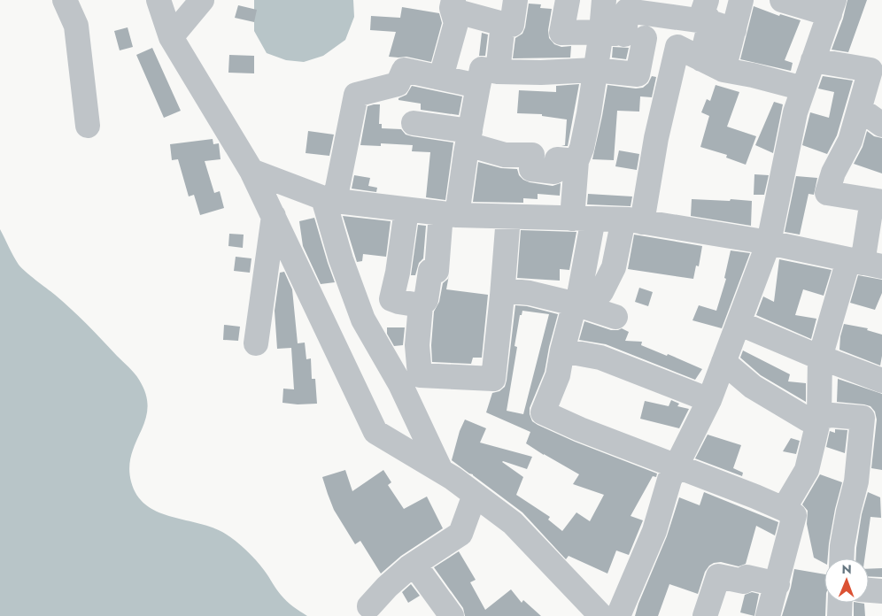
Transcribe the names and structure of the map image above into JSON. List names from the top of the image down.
{
  "north": "top"
}
